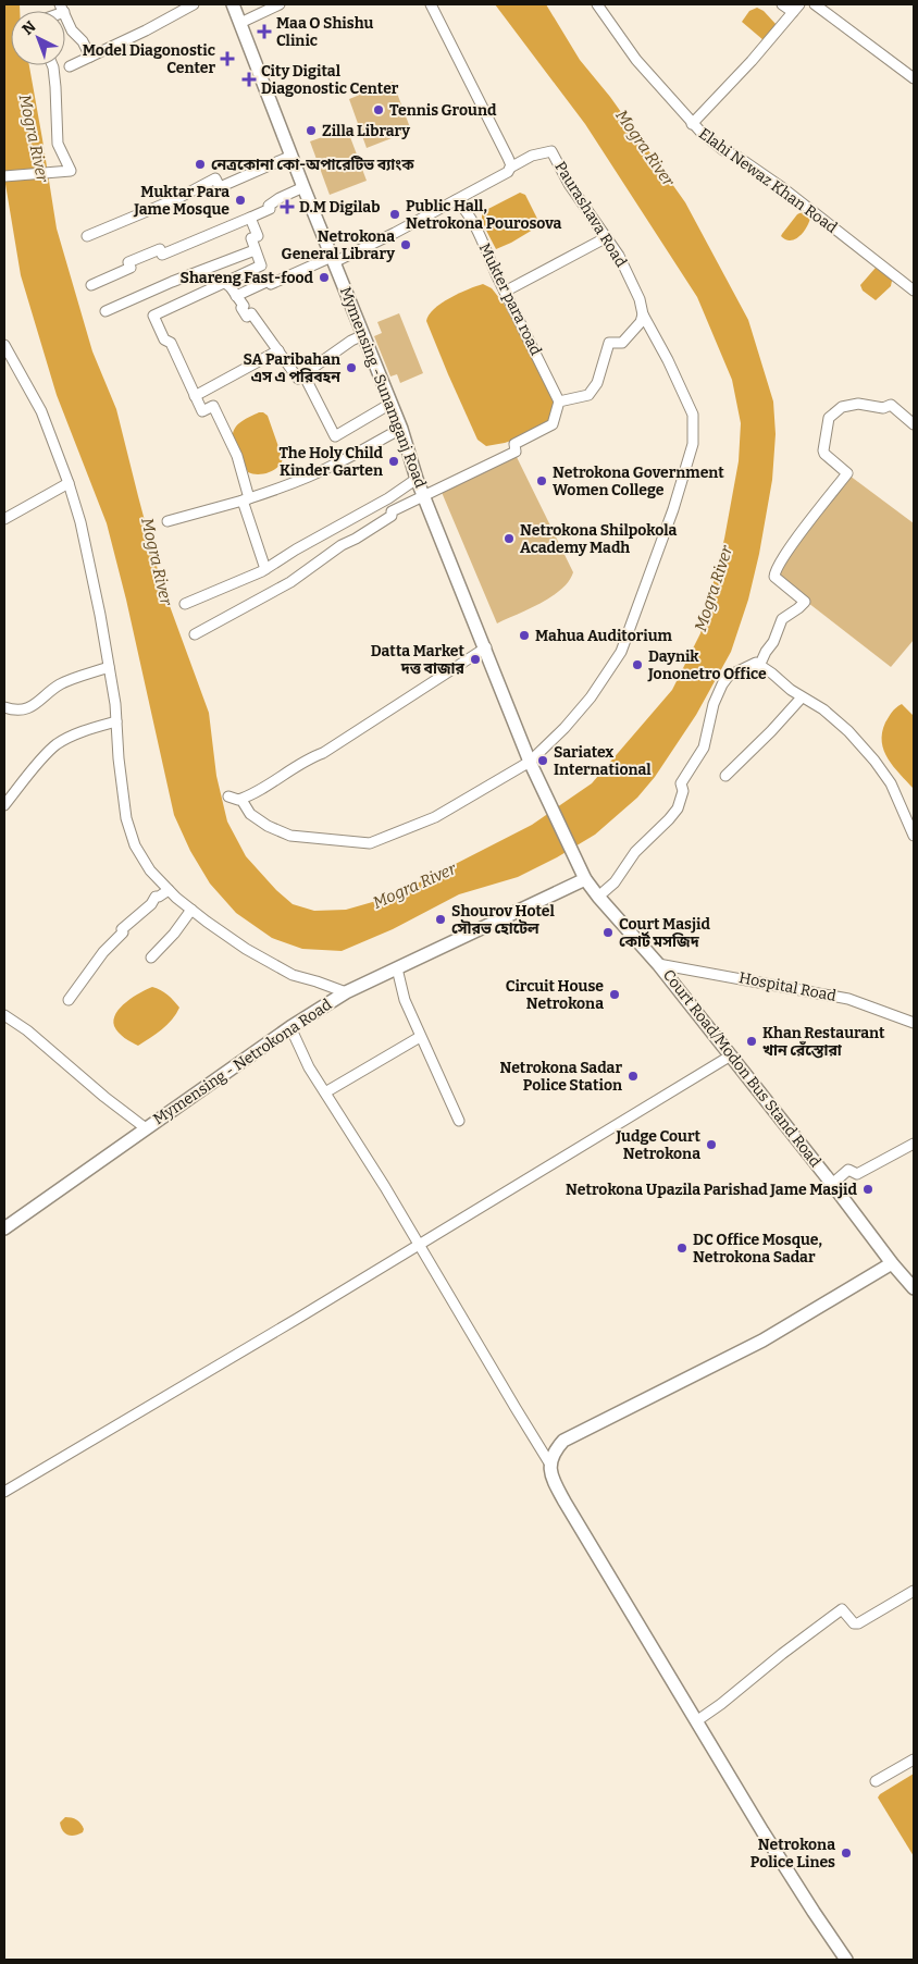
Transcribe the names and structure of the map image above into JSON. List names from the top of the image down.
{
  "streets": {
    "main road": ["Mymensing -Sunamganj Road", "Mymensing - Netrokona Road", "Court Road/Modon Bus Stand Road"],
    "street": [
      "Elahi Newaz Khan Road",
      "Paurashava Road",
      "Mukter para road",
      "Hospital Road"
    ]
  },
  "crossings": [
    ["Paurashava Road", "Mukter para road"],
    ["Paurashava Road", "Mymensing -Sunamganj Road"],
    ["Mymensing -Sunamganj Road", "Mymensing - Netrokona Road"],
    ["Mymensing -Sunamganj Road", "Court Road/Modon Bus Stand Road"],
    ["Hospital Road", "Court Road/Modon Bus Stand Road"],
    ["Mymensing - Netrokona Road", "Court Road/Modon Bus Stand Road"]
  ],
  "water": ["Mogra River"],
  "places": {
    "health": [
      "Maa O Shishu Clinic",
      "Model Diagonostic Center",
      "City Digital Diagonostic Center",
      "D.M Digilab"
    ],
    "other": [
      "Tennis Ground",
      "Zilla Library",
      "নেত্রকোনা কো-অপারেটিভ ব্যাংক",
      "Muktar Para Jame Mosque",
      "Public Hall, Netrokona Pourosova",
      "Netrokona General Library",
      "Shareng Fast-food",
      "SA Paribahan এস এ পরিবহন",
      "The Holy Child Kinder Garten",
      "Netrokona Government Women College",
      "Netrokona Shilpokola Academy Madh",
      "Mahua Auditorium",
      "Datta Market দত্ত বাজার",
      "Daynik Jononetro Office",
      "Sariatex International",
      "Shourov Hotel সৌরভ হোটেল",
      "Court Masjid কোর্ট মসজিদ",
      "Circuit House Netrokona",
      "Khan Restaurant খান রেঁস্তোরা",
      "Netrokona Sadar Police Station",
      "Judge Court Netrokona",
      "Netrokona Upazila Parishad Jame Masjid",
      "DC Office Mosque, Netrokona Sadar",
      "Netrokona Police Lines"
    ]
  },
  "north": "top left"
}
